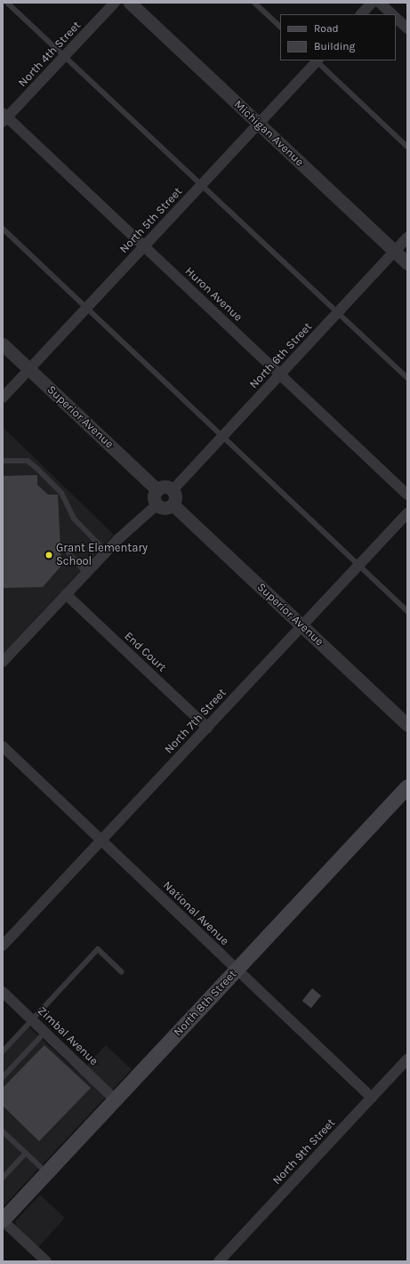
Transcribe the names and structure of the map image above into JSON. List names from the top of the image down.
{
  "streets": {
    "main road": ["North 8th Street"],
    "street": [
      "North 4th Street",
      "Michigan Avenue",
      "North 5th Street",
      "Huron Avenue",
      "North 6th Street",
      "Superior Avenue",
      "End Court",
      "North 7th Street",
      "National Avenue",
      "Zimbal Avenue",
      "North 9th Street"
    ]
  },
  "crossings": [
    ["North 4th Street", "Huron Avenue"],
    ["Michigan Avenue", "North 5th Street"],
    ["Michigan Avenue", "North 6th Street"],
    ["North 5th Street", "Huron Avenue"],
    ["North 5th Street", "Superior Avenue"],
    ["Huron Avenue", "North 6th Street"],
    ["North 6th Street", "Superior Avenue"],
    ["Superior Avenue", "North 7th Street"],
    ["End Court", "North 7th Street"],
    ["North 7th Street", "National Avenue"],
    ["National Avenue", "North 8th Street"],
    ["National Avenue", "North 9th Street"],
    ["North 8th Street", "Zimbal Avenue"]
  ],
  "places": ["Grant Elementary School"],
  "legend": ["Road", "Building"]
}
